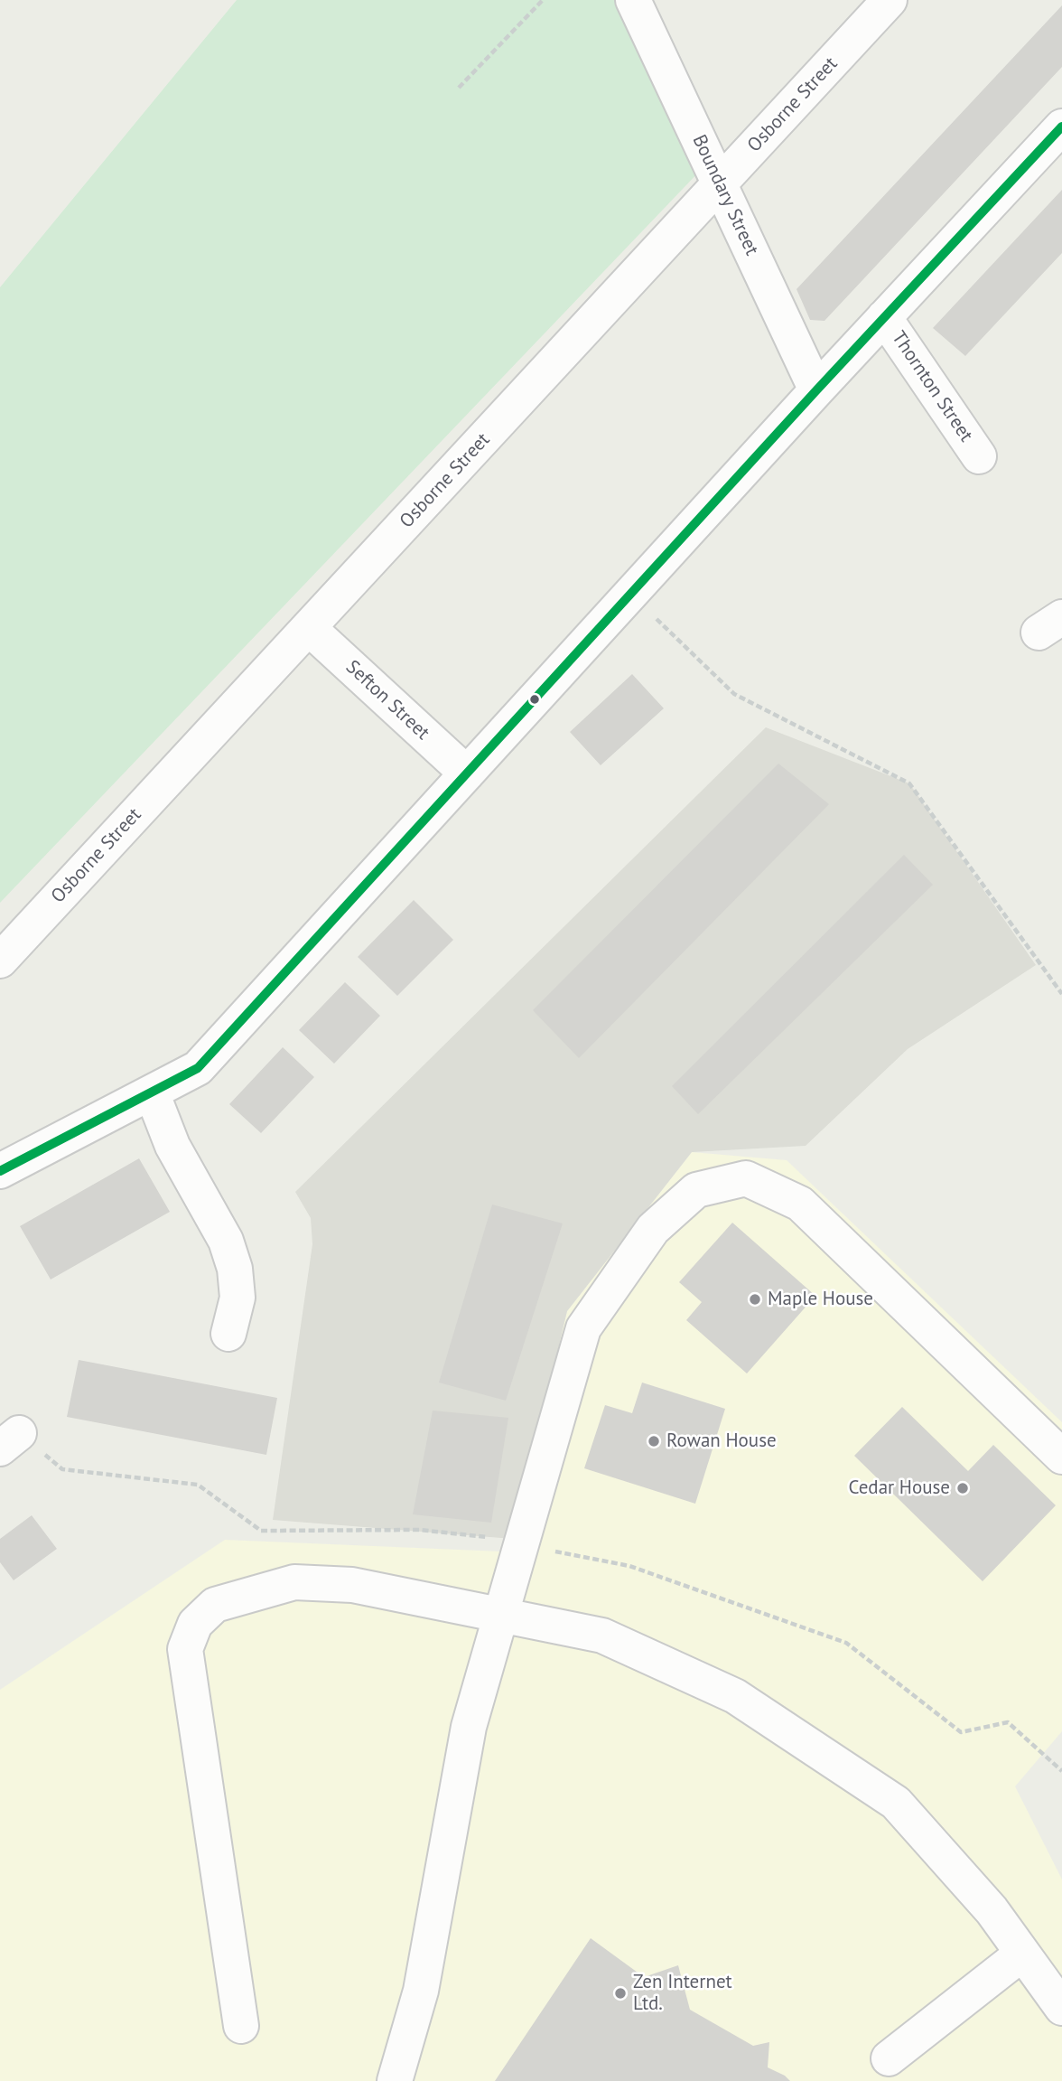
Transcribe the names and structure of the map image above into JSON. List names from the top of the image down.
{
  "streets": {
    "street": [
      "Osborne Street",
      "Boundary Street",
      "Thornton Street",
      "Sefton Street"
    ]
  },
  "crossings": [
    ["Osborne Street", "Boundary Street"],
    ["Osborne Street", "Sefton Street"]
  ],
  "places": [
    "Maple House",
    "Rowan House",
    "Cedar House",
    "Zen Internet Ltd."
  ]
}
